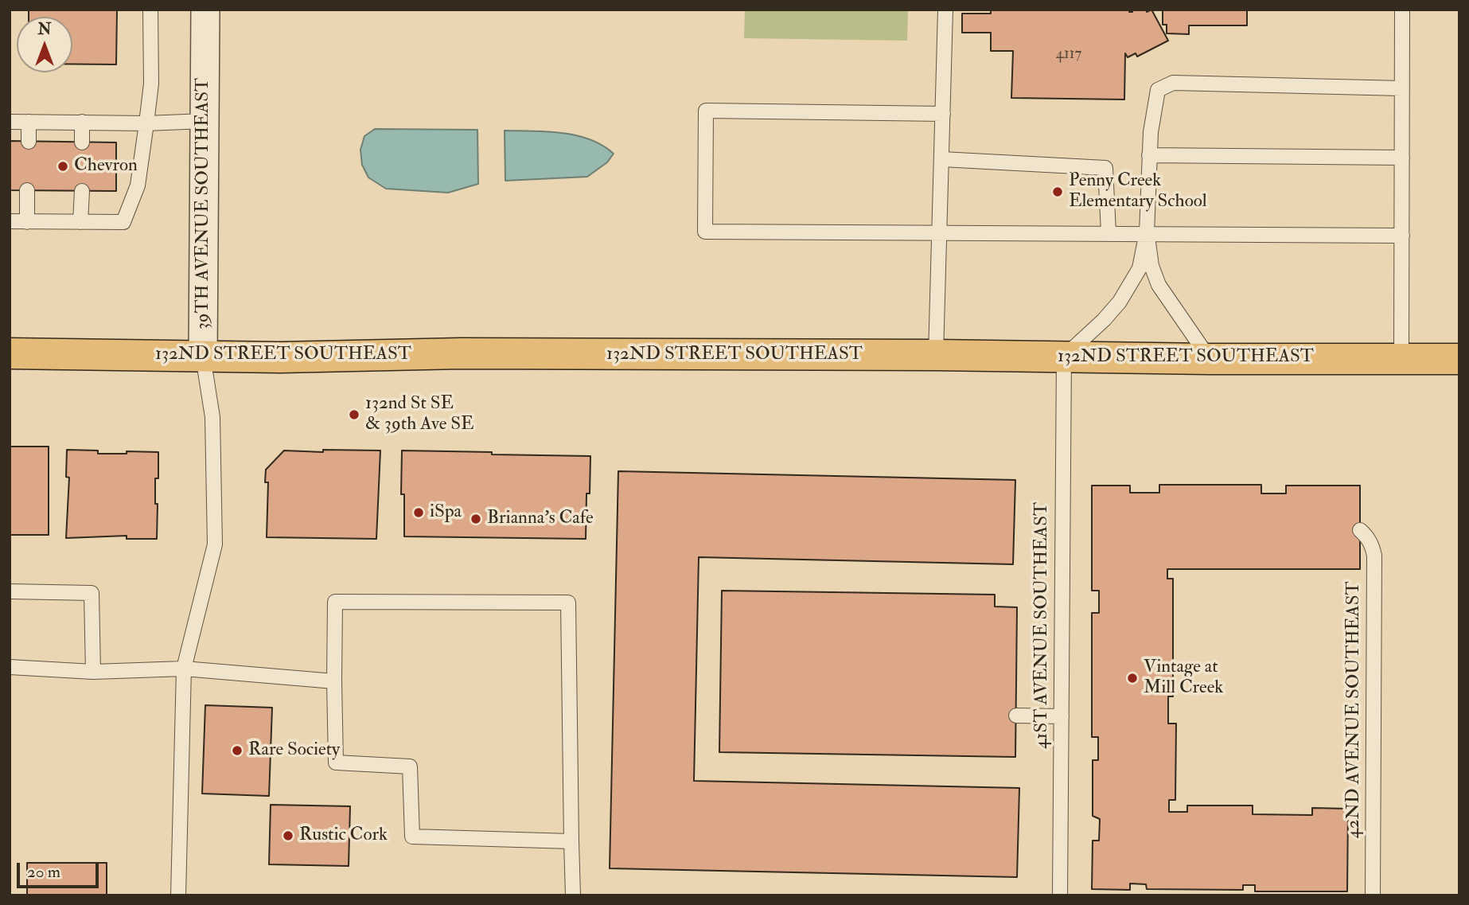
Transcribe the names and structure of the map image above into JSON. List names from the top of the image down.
{
  "streets": {
    "main road": ["132ND STREET SOUTHEAST"],
    "street": ["39TH AVENUE SOUTHEAST"],
    "lane": ["41ST AVENUE SOUTHEAST", "42ND AVENUE SOUTHEAST"]
  },
  "crossings": [
    ["39TH AVENUE SOUTHEAST", "132ND STREET SOUTHEAST"],
    ["132ND STREET SOUTHEAST", "41ST AVENUE SOUTHEAST"]
  ],
  "places": [
    "Chevron",
    "Penny Creek Elementary School",
    "132nd St SE & 39th Ave SE",
    "iSpa",
    "Brianna's Cafe",
    "Vintage at Mill Creek",
    "Rare Society",
    "Rustic Cork"
  ],
  "house_numbers": ["4117"],
  "scale_bar": "20 m",
  "north": "top"
}
